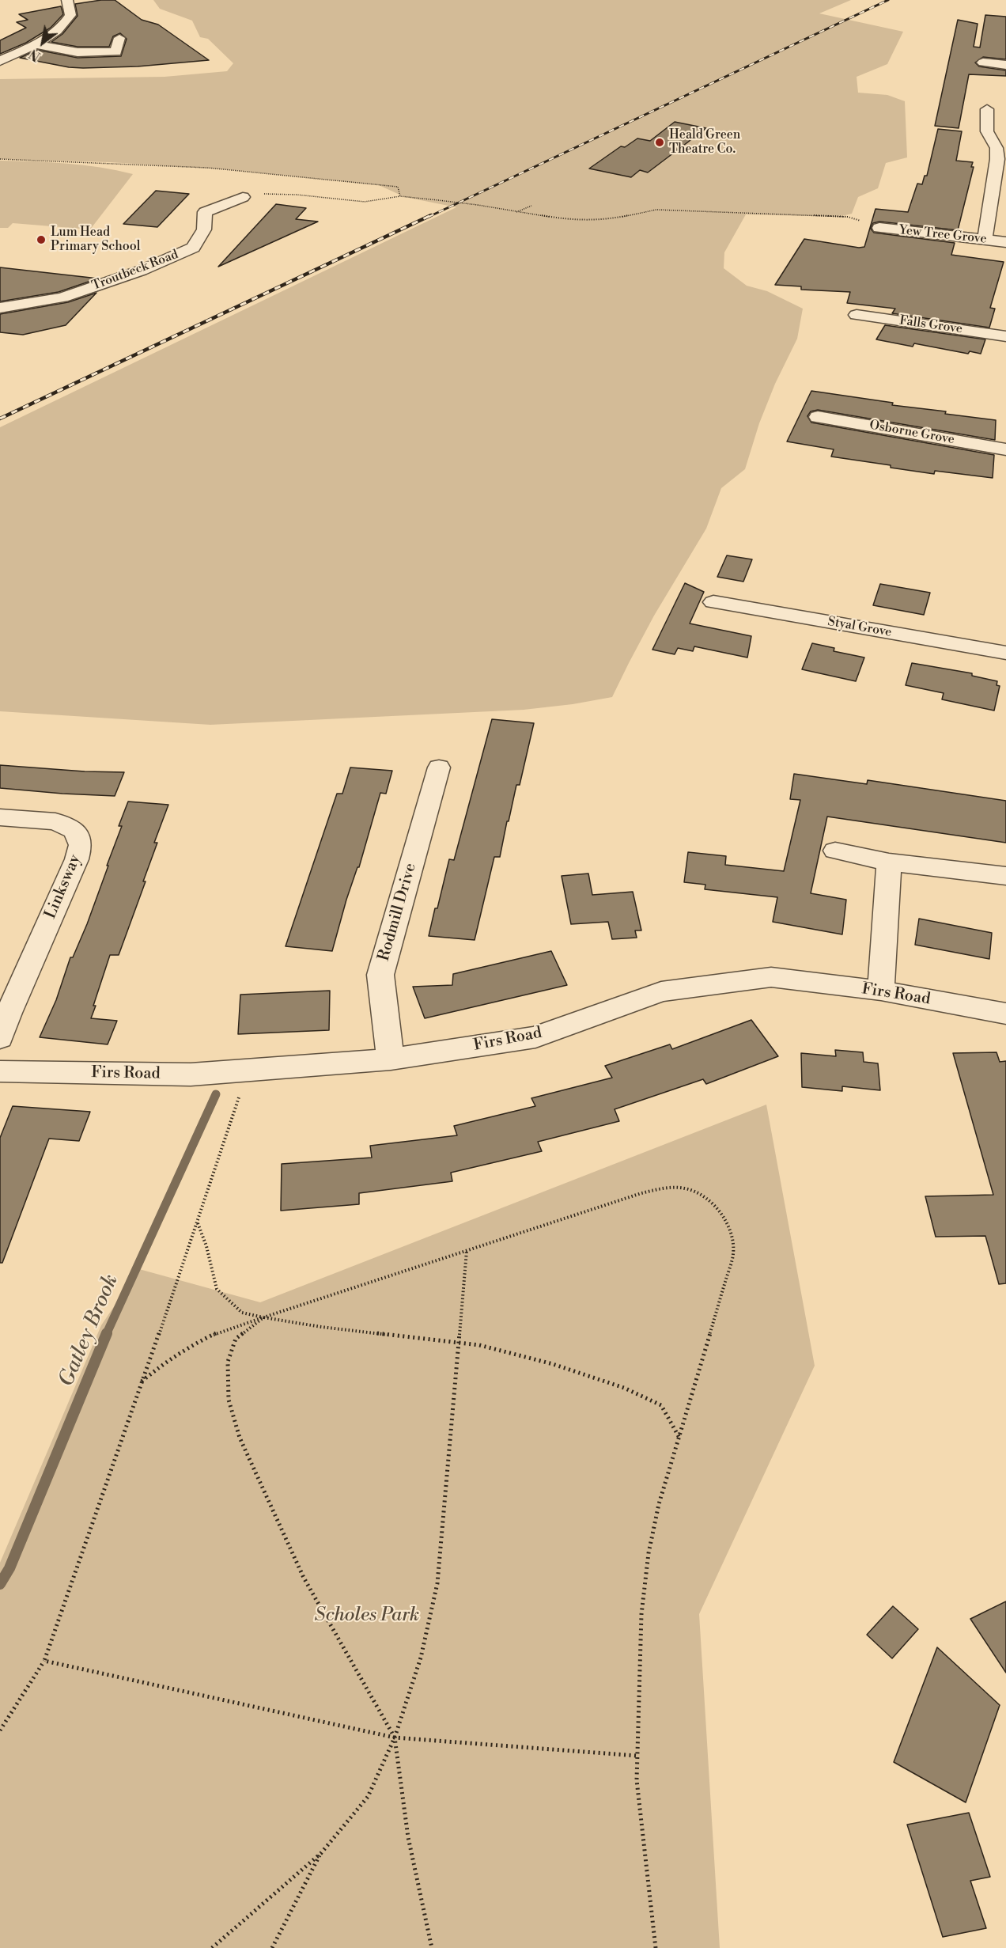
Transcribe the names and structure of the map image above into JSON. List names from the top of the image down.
{
  "streets": {
    "street": [
      "Yew Tree Grove",
      "Troutbeck Road",
      "Falls Grove",
      "Osborne Grove",
      "Styal Grove",
      "Linksway",
      "Rodmill Drive",
      "Firs Road"
    ]
  },
  "crossings": [
    ["Rodmill Drive", "Firs Road"]
  ],
  "water": ["Gatley Brook"],
  "parks": ["Scholes Park"],
  "places": ["Heald Green Theatre Co.", "Lum Head Primary School"],
  "north": "bottom left"
}
